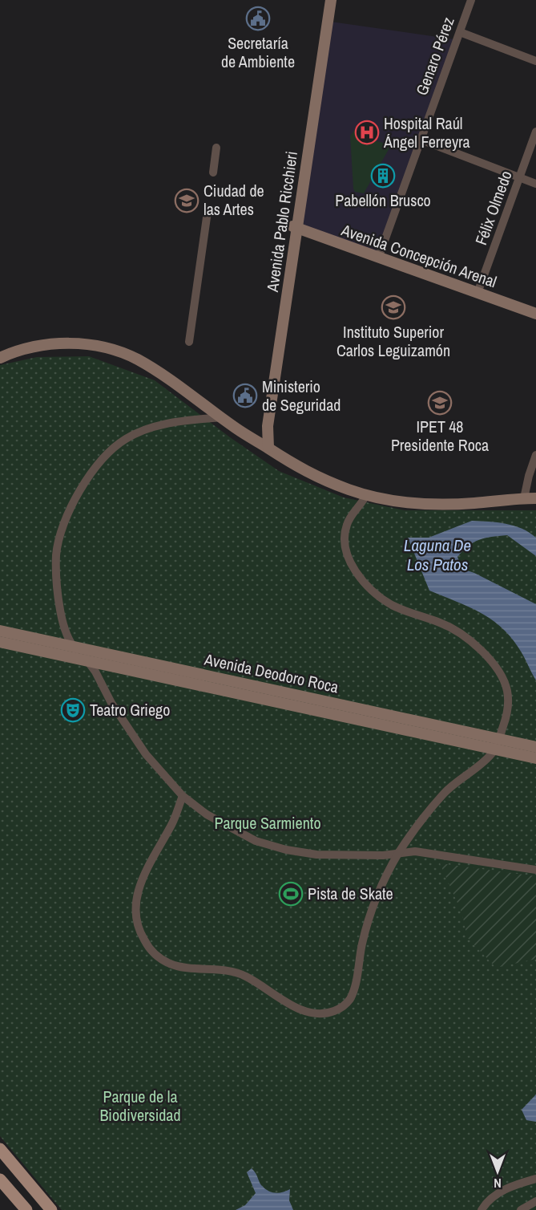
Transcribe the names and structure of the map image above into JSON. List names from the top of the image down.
{
  "streets": {
    "main road": ["Avenida Pablo Ricchieri", "Avenida Concepción Arenal", "Avenida Deodoro Roca"],
    "street": ["Genaro Pérez", "Félix Olmedo"]
  },
  "crossings": [
    ["Genaro Pérez", "Avenida Concepción Arenal"],
    ["Félix Olmedo", "Avenida Concepción Arenal"],
    ["Avenida Pablo Ricchieri", "Avenida Concepción Arenal"]
  ],
  "water": ["Laguna De Los Patos"],
  "parks": ["Parque Sarmiento", "Parque de la Biodiversidad"],
  "places": {
    "public building": ["Secretaría de Ambiente", "Ministerio de Seguridad"],
    "hospital": ["Hospital Raúl Ángel Ferreyra"],
    "building": ["Pabellón Brusco"],
    "school or university": ["Ciudad de las Artes", "Instituto Superior Carlos Leguizamón", "IPET 48 Presidente Roca"],
    "theatre": ["Teatro Griego"],
    "sports": ["Pista de Skate"]
  },
  "north": "bottom"
}
